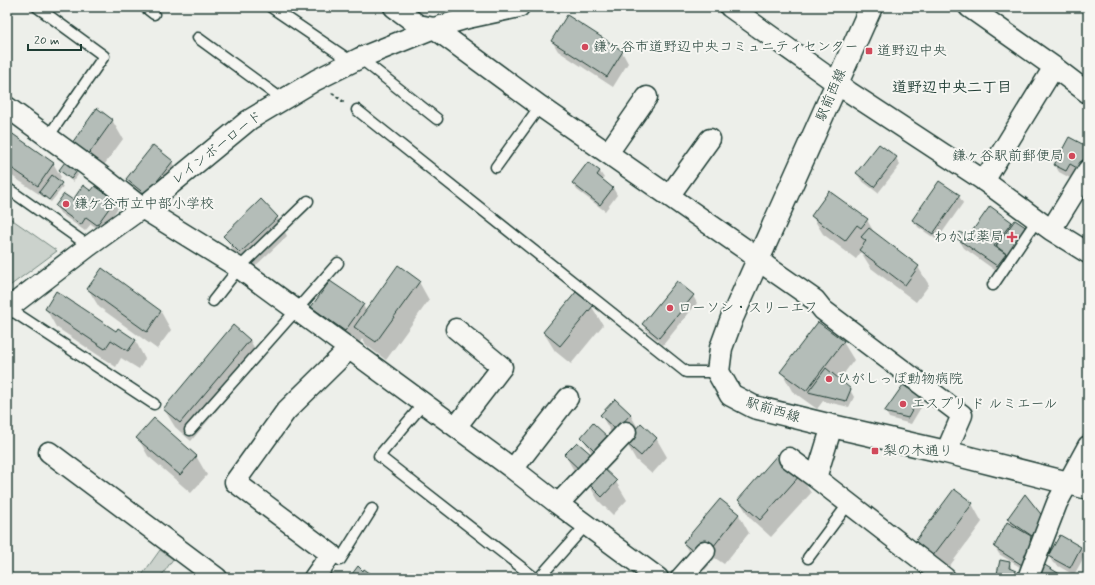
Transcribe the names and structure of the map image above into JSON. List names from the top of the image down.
{
  "streets": {
    "street": ["駅前西線", "レインボーロード"]
  },
  "districts": ["道野辺中央二丁目"],
  "places": {
    "other": [
      "鎌ヶ谷市道野辺中央コミュニティセンター",
      "鎌ヶ谷駅前郵便局",
      "鎌ケ谷市立中部小学校",
      "ローソン・スリーエフ",
      "ひがしっぽ動物病院",
      "エスプリ ド ルミエール"
    ],
    "transit": ["道野辺中央", "梨の木通り"],
    "health": ["わかば薬局"]
  },
  "scale_bar": "20 m"
}
